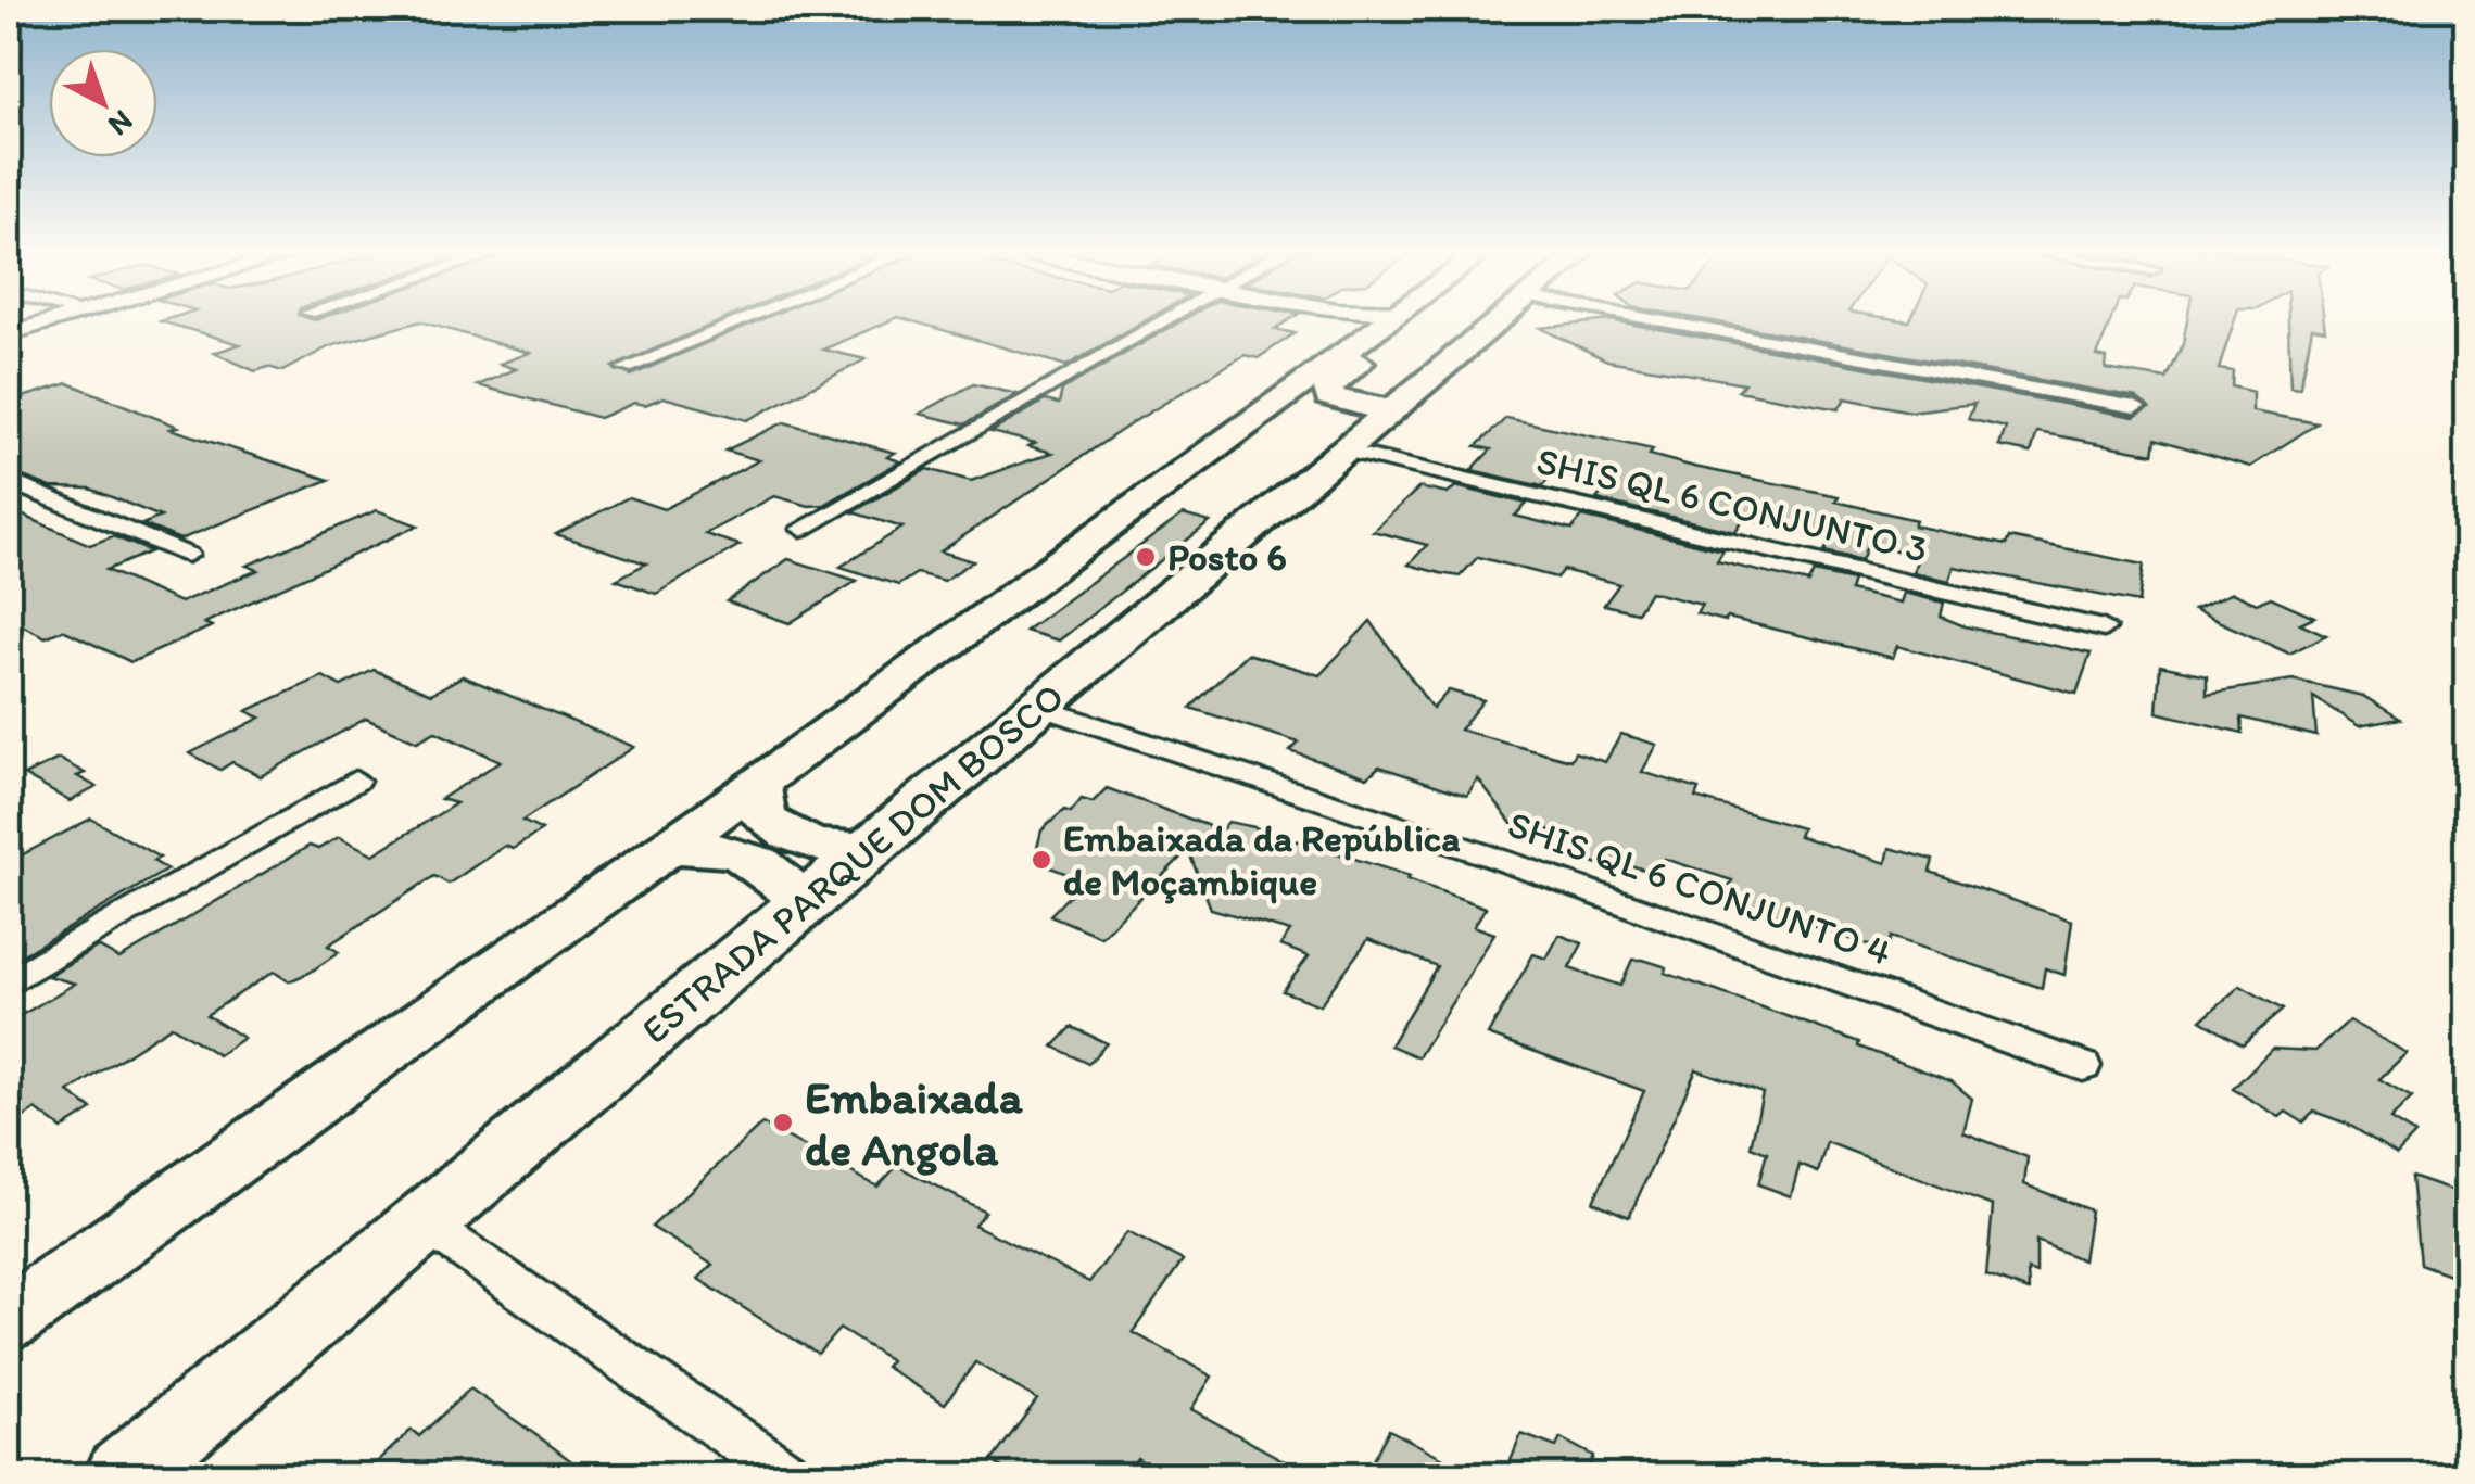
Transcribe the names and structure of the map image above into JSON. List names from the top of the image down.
{
  "streets": {
    "main road": ["ESTRADA PARQUE DOM BOSCO"],
    "street": ["SHIS QL 6 CONJUNTO 3", "SHIS QL 6 CONJUNTO 4"]
  },
  "crossings": [
    ["SHIS QL 6 CONJUNTO 3", "ESTRADA PARQUE DOM BOSCO"],
    ["ESTRADA PARQUE DOM BOSCO", "SHIS QL 6 CONJUNTO 4"]
  ],
  "places": ["Posto 6", "Embaixada da República de Moçambique", "Embaixada de Angola"],
  "north": "bottom right"
}
